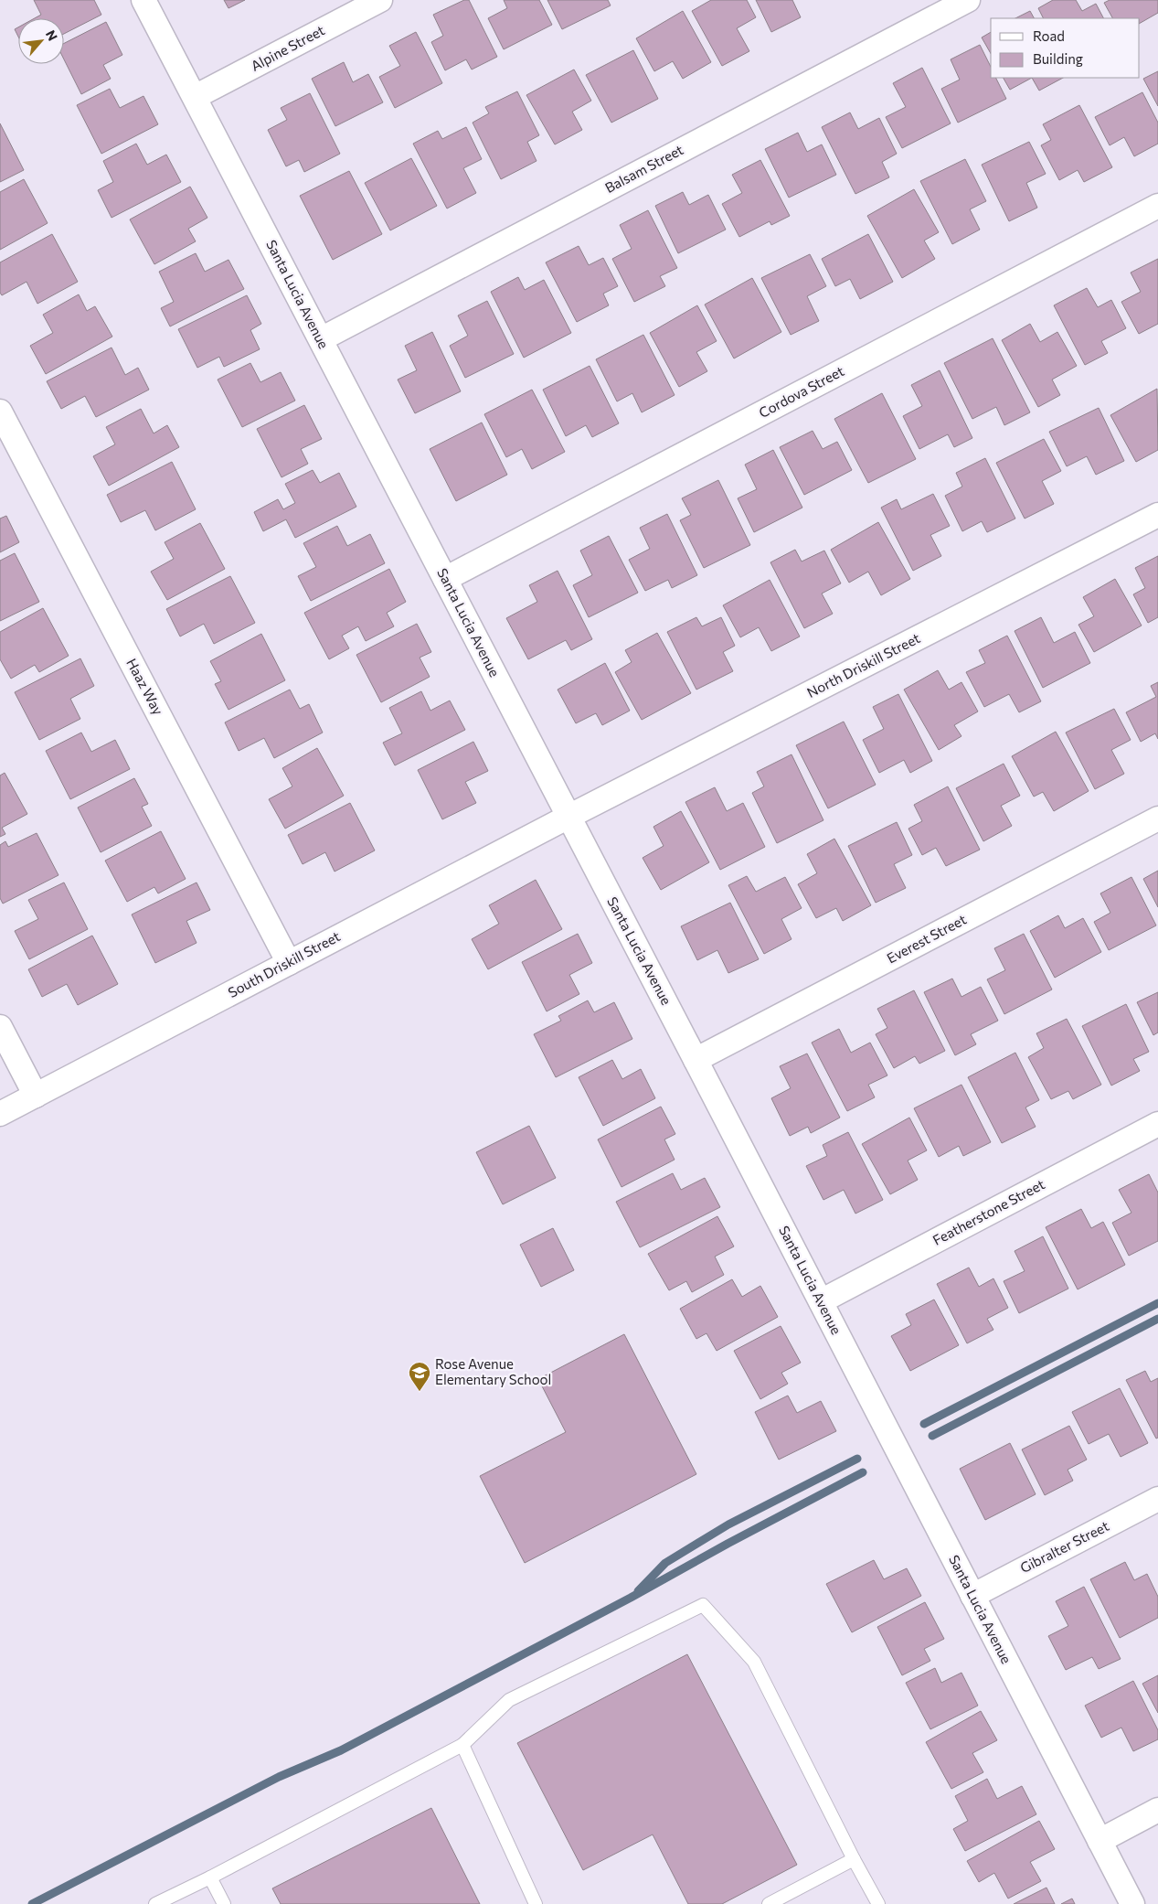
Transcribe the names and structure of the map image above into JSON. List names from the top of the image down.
{
  "streets": {
    "street": [
      "Alpine Street",
      "Balsam Street",
      "Santa Lucia Avenue",
      "Cordova Street",
      "North Driskill Street",
      "Haaz Way",
      "Everest Street",
      "South Driskill Street",
      "Featherstone Street",
      "Gibralter Street"
    ]
  },
  "crossings": [
    ["Alpine Street", "Santa Lucia Avenue"],
    ["Balsam Street", "Santa Lucia Avenue"],
    ["Santa Lucia Avenue", "Cordova Street"],
    ["Santa Lucia Avenue", "North Driskill Street"],
    ["Santa Lucia Avenue", "Everest Street"],
    ["Santa Lucia Avenue", "South Driskill Street"],
    ["Santa Lucia Avenue", "Featherstone Street"],
    ["Santa Lucia Avenue", "Gibralter Street"],
    ["North Driskill Street", "South Driskill Street"],
    ["Haaz Way", "South Driskill Street"]
  ],
  "places": {
    "school or university": ["Rose Avenue Elementary School"]
  },
  "legend": ["Road", "Building"],
  "north": "top right"
}
